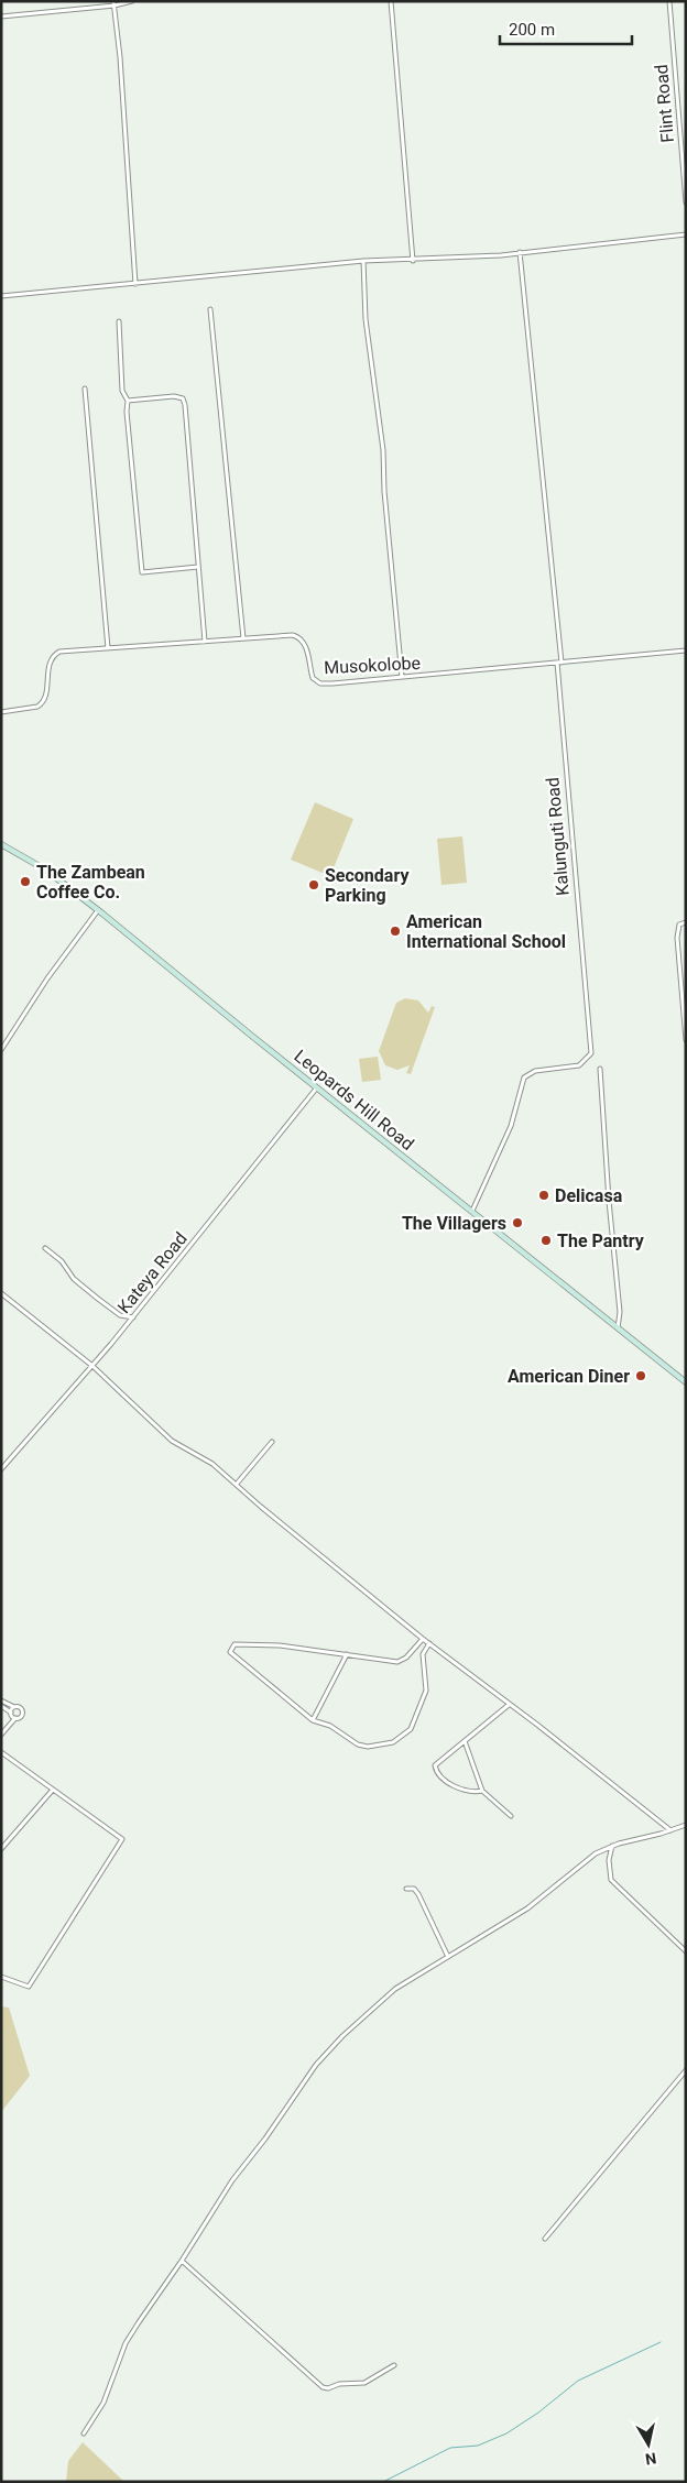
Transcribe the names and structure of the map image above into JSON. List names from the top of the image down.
{
  "streets": {
    "main road": ["Leopards Hill Road"],
    "street": [
      "Flint Road",
      "Musokolobe",
      "Kalunguti Road",
      "Kateya Road"
    ]
  },
  "crossings": [
    ["Musokolobe", "Kalunguti Road"],
    ["Kalunguti Road", "Leopards Hill Road"],
    ["Leopards Hill Road", "Kateya Road"]
  ],
  "places": [
    "The Zambean Coffee Co.",
    "Secondary Parking",
    "American International School",
    "Delicasa",
    "The Villagers",
    "The Pantry",
    "American Diner"
  ],
  "scale_bar": "200 m",
  "north": "bottom"
}
